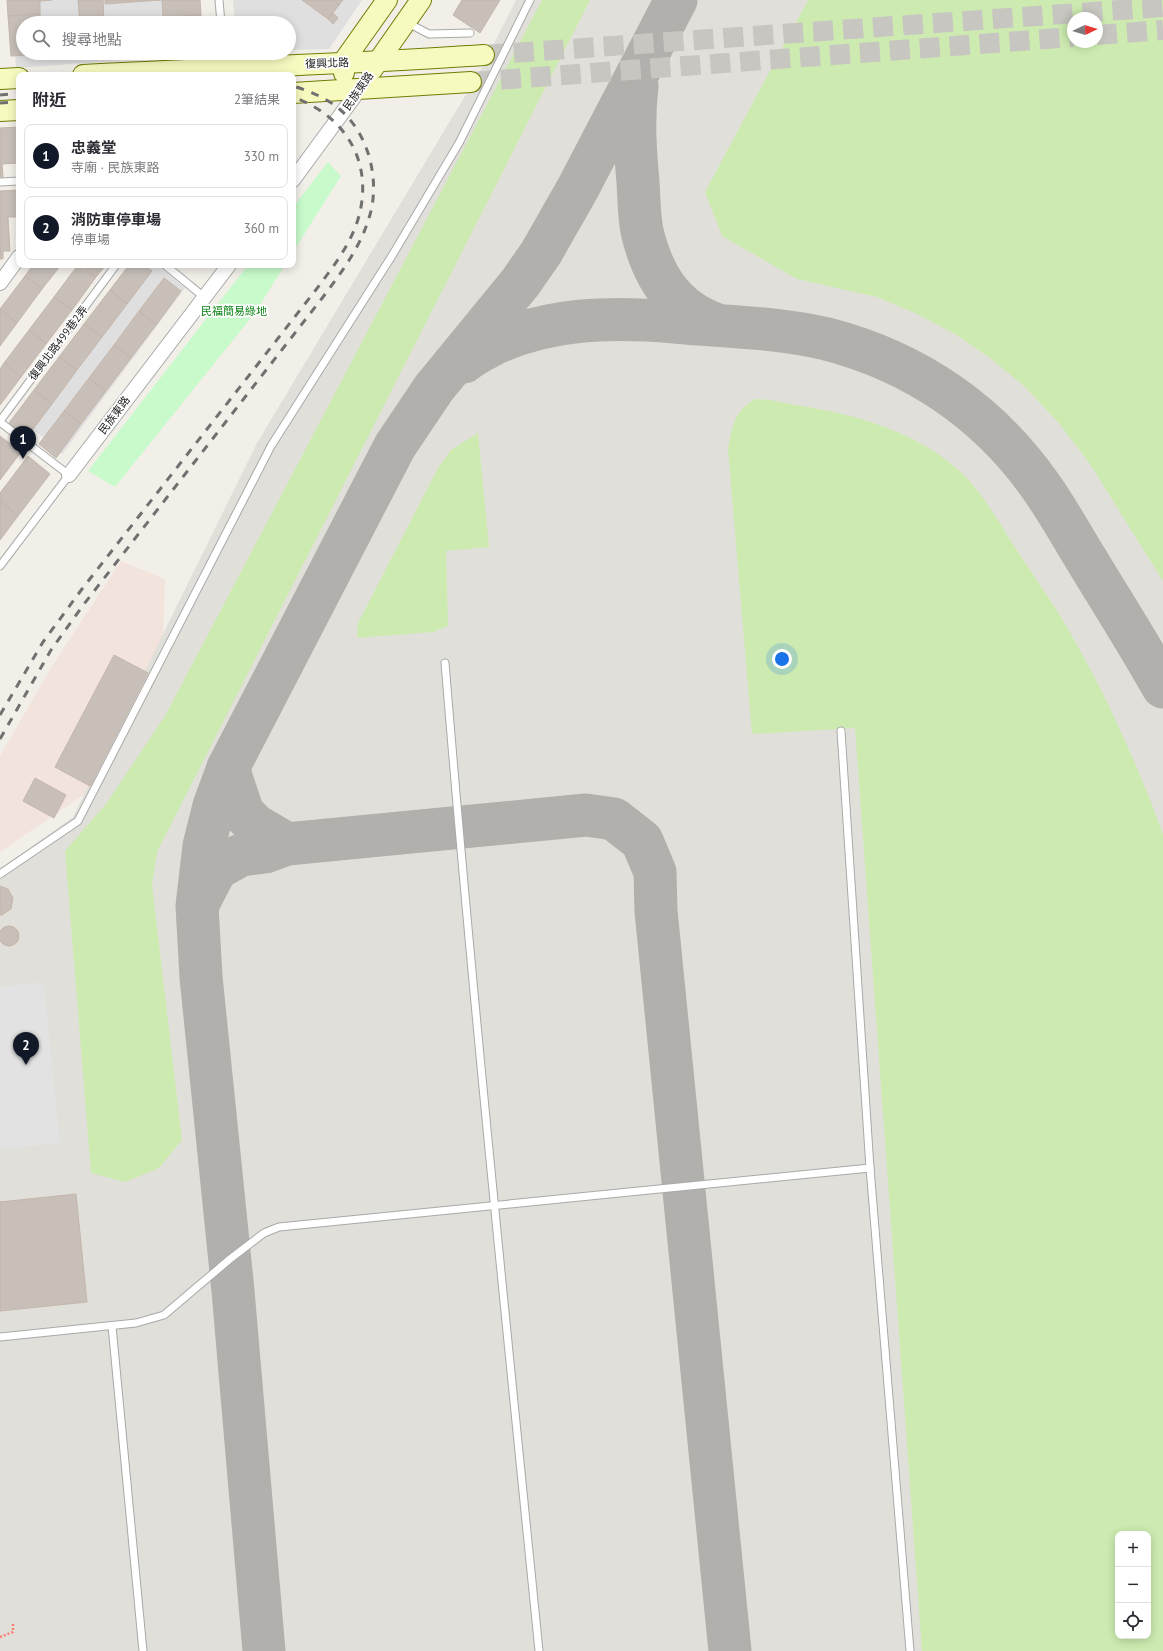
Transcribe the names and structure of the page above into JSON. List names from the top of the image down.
{
  "streets": {
    "main road": ["復興北路", "民族東路"],
    "lane": ["復興北路499巷2弄"]
  },
  "crossings": [
    ["復興北路", "民族東路"]
  ],
  "parks": ["民福簡易綠地"],
  "north": "right",
  "page": {
    "search": "搜尋地點",
    "heading": ["附近", "2筆結果"],
    "list": [
      {
        "mark": "1",
        "name": "忠義堂",
        "note": "寺廟 · 民族東路",
        "value": "330 m"
      },
      {
        "mark": "2",
        "name": "消防車停車場",
        "note": "停車場",
        "value": "360 m"
      }
    ],
    "pins": ["1", "2"],
    "map_buttons": ["+", "−"]
  }
}
